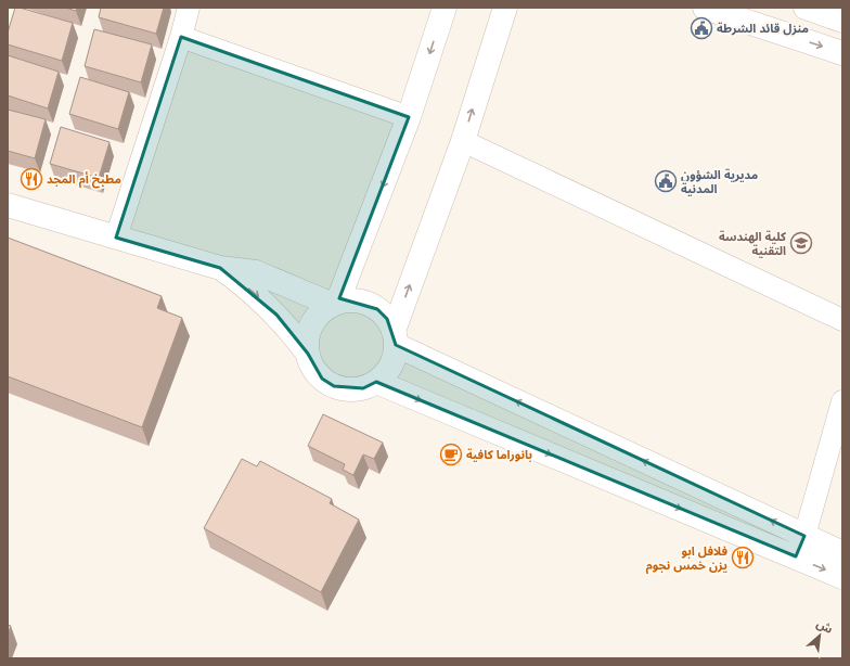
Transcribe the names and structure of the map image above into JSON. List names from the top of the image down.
{
  "places": {
    "public building": ["منزل قائد الشرطة", "مديرية الشؤون المدنية"],
    "restaurant": ["مطبخ أم المجد", "فلافل ابو يزن خمس نجوم"],
    "school or university": ["كلية الهندسة التقنية"],
    "cafe": ["بانوراما كافية"]
  },
  "north": "top right"
}
